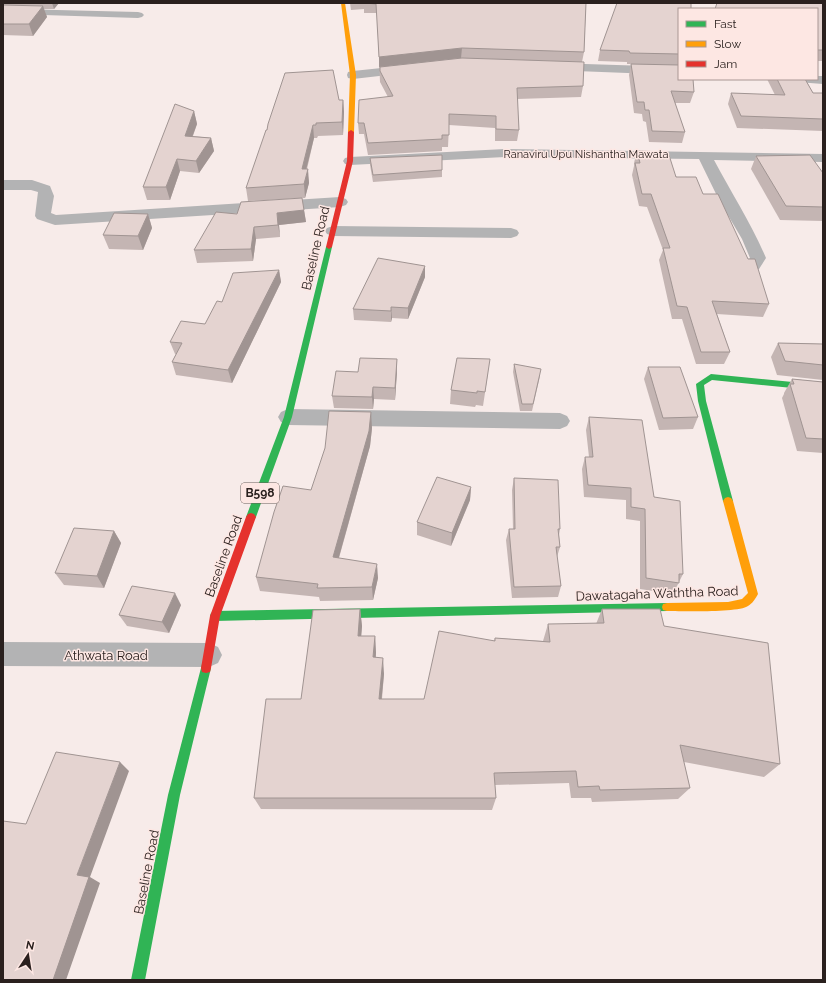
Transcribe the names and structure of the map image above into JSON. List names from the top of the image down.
{
  "streets": {
    "main road": ["Baseline Road", "B598", "Dawatagaha Waththa Road"],
    "street": ["Ranaviru Upu Nishantha Mawata", "Athwata Road"]
  },
  "crossings": [
    ["Ranaviru Upu Nishantha Mawata", "Baseline Road"],
    ["Baseline Road", "Dawatagaha Waththa Road"],
    ["Baseline Road", "Athwata Road"]
  ],
  "legend": ["Fast", "Slow", "Jam"],
  "north": "top"
}
